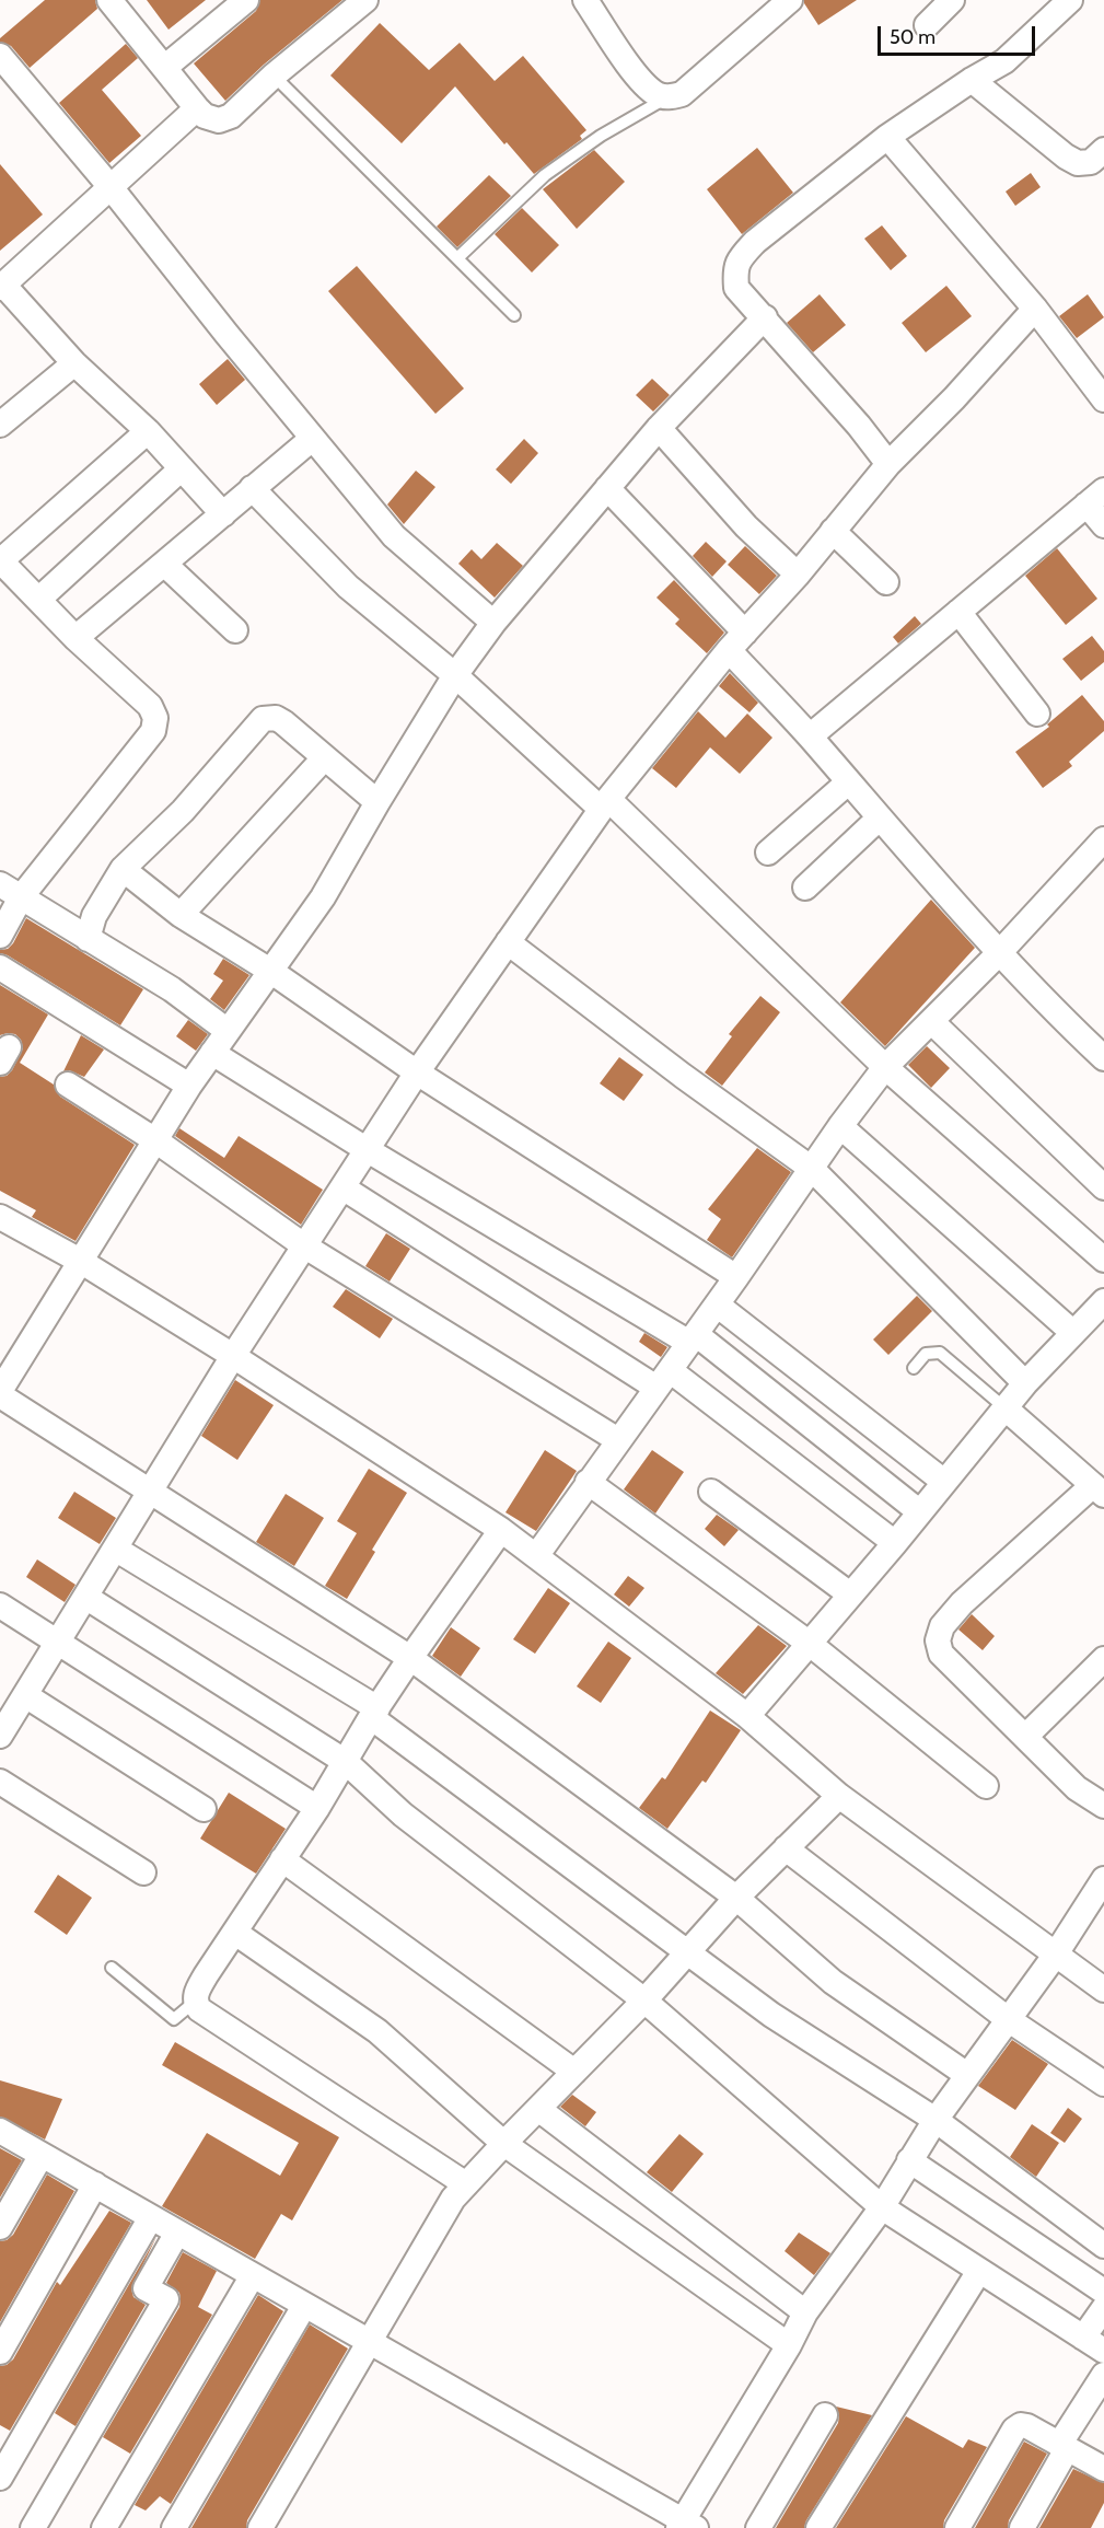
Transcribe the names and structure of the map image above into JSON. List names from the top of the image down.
{
  "scale_bar": "50 m"
}
